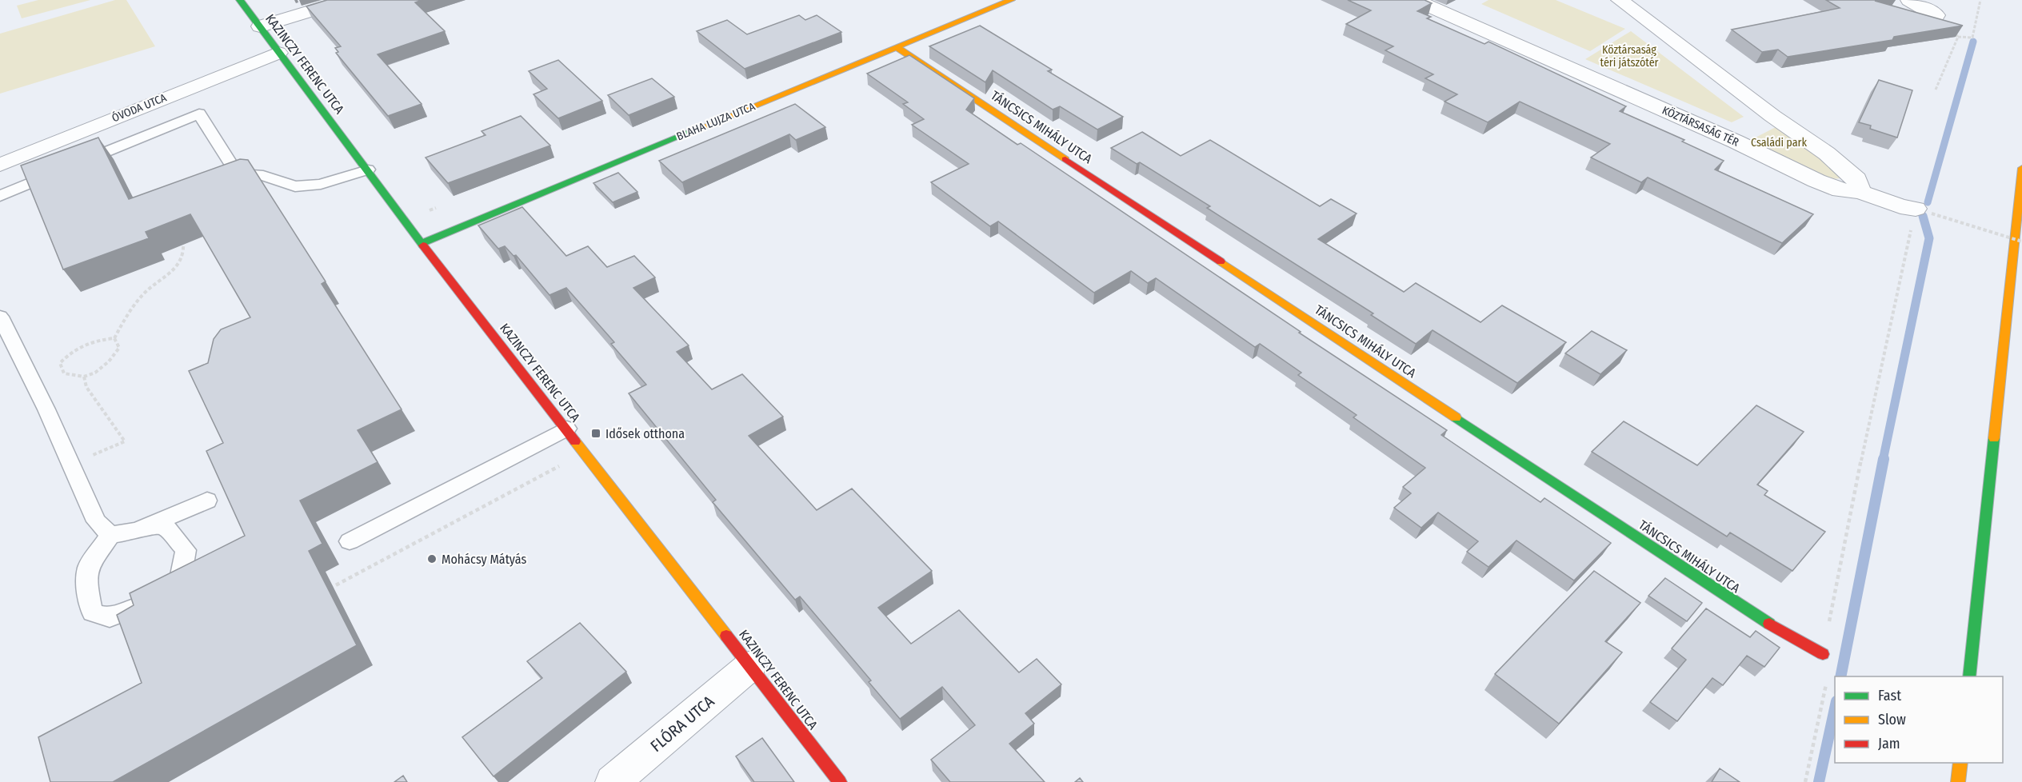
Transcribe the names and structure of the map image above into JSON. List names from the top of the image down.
{
  "streets": {
    "main road": ["KAZINCZY FERENC UTCA", "BLAHA LUJZA UTCA", "TÁNCSICS MIHÁLY UTCA"],
    "street": ["ÓVODA UTCA", "KÖZTÁRSASÁG TÉR", "FLÓRA UTCA"]
  },
  "crossings": [
    ["KAZINCZY FERENC UTCA", "ÓVODA UTCA"],
    ["KAZINCZY FERENC UTCA", "BLAHA LUJZA UTCA"],
    ["KAZINCZY FERENC UTCA", "FLÓRA UTCA"],
    ["BLAHA LUJZA UTCA", "TÁNCSICS MIHÁLY UTCA"]
  ],
  "parks": ["Köztársaság téri játszótér", "Családi park"],
  "places": {
    "transit": ["Idősek otthona"],
    "other": ["Mohácsy Mátyás"]
  },
  "legend": ["Fast", "Slow", "Jam"]
}
